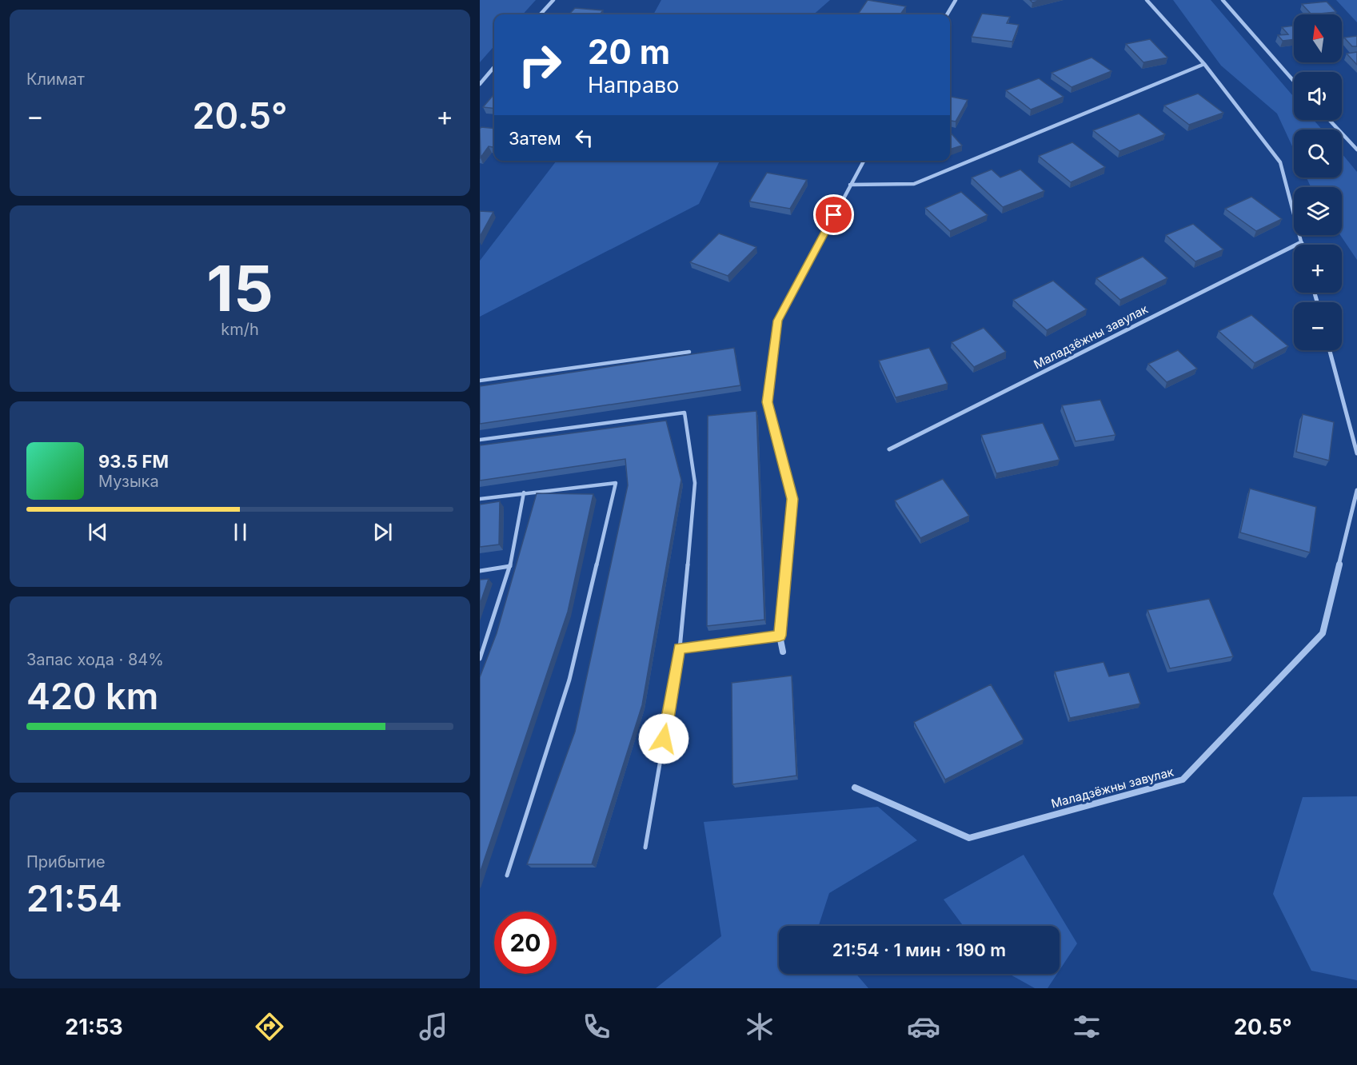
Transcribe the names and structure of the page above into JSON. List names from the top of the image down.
{
  "streets": {
    "street": ["Маладзёжны завулак"]
  },
  "north": "top",
  "page": {
    "tile": [
      "Климат",
      ["15", "km/h"],
      ["Запас хода · 84%", "420 km"],
      ["Прибытие", "21:54"]
    ],
    "map_buttons": ["+", "−"],
    "turn": ["20 m", "Направо"],
    "heat": ["−", "20.5°", "+"],
    "then": "Затем",
    "song": ["93.5 FM", "Музыка"],
    "limit": "20",
    "trip": "21:54 · 1 мин · 190 m",
    "tabs": ["21:53", "20.5°"]
  }
}
